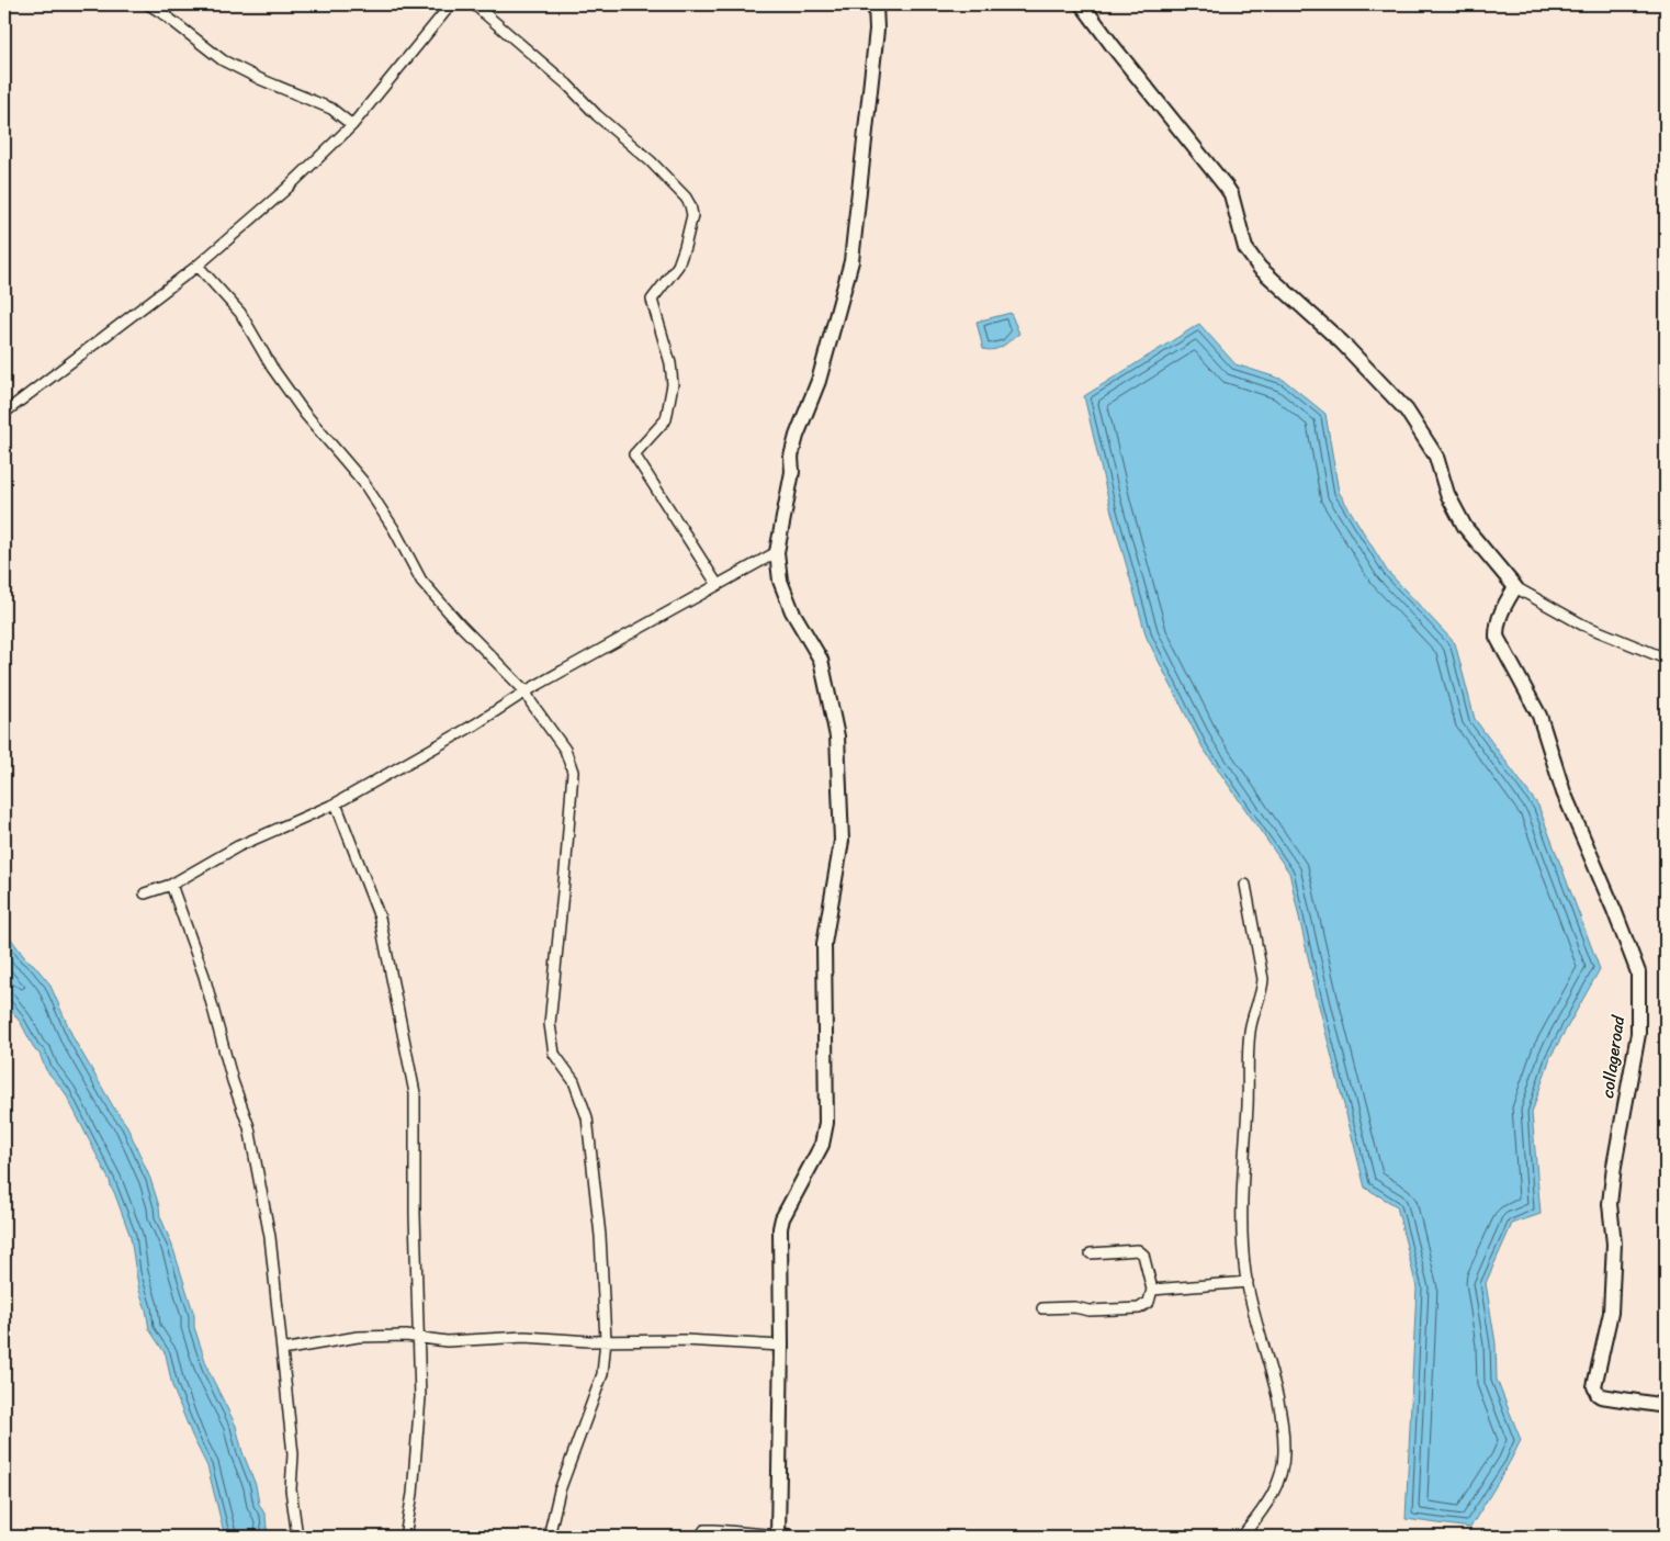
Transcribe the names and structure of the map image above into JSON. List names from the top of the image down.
{
  "streets": {
    "street": ["collageroad"]
  }
}
